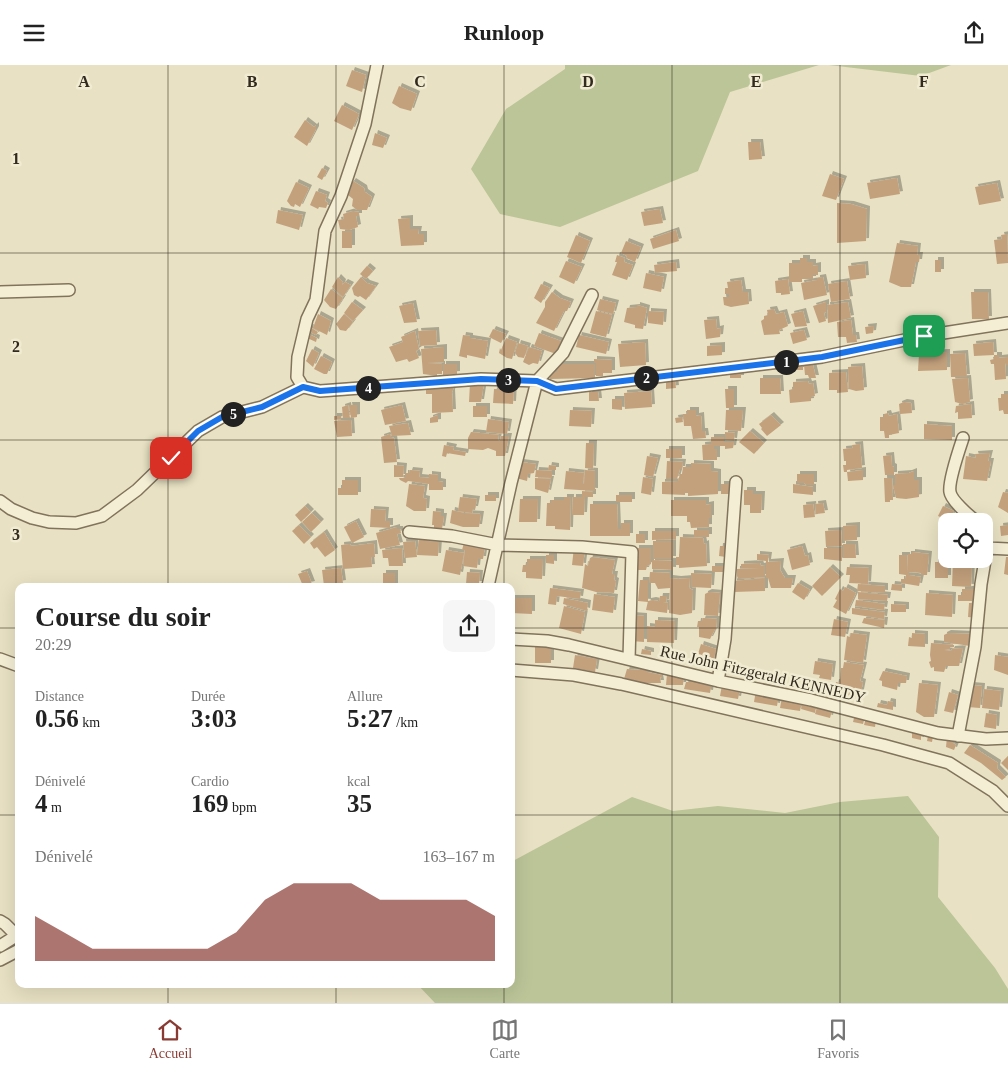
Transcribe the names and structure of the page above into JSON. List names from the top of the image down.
{
  "streets": {
    "street": ["Rue John Fitzgerald KENNEDY"]
  },
  "page": {
    "header": "Runloop",
    "pins": [
      "1",
      "2",
      "3",
      "4",
      "5"
    ],
    "heading": ["Course du soir", "20:29"],
    "stats": [
      ["Distance", "0.56 km"],
      ["Durée", "3:03"],
      ["Allure", "5:27 /km"],
      ["Dénivelé", "4 m"],
      ["Cardio", "169 bpm"],
      ["kcal", "35"]
    ],
    "chart": ["Dénivelé", "163–167 m"],
    "tabs": ["Accueil", "Carte", "Favoris"]
  },
  "grid": {
    "columns": [
      "A",
      "B",
      "C",
      "D",
      "E",
      "F"
    ],
    "rows": ["1", "2", "3"]
  }
}
